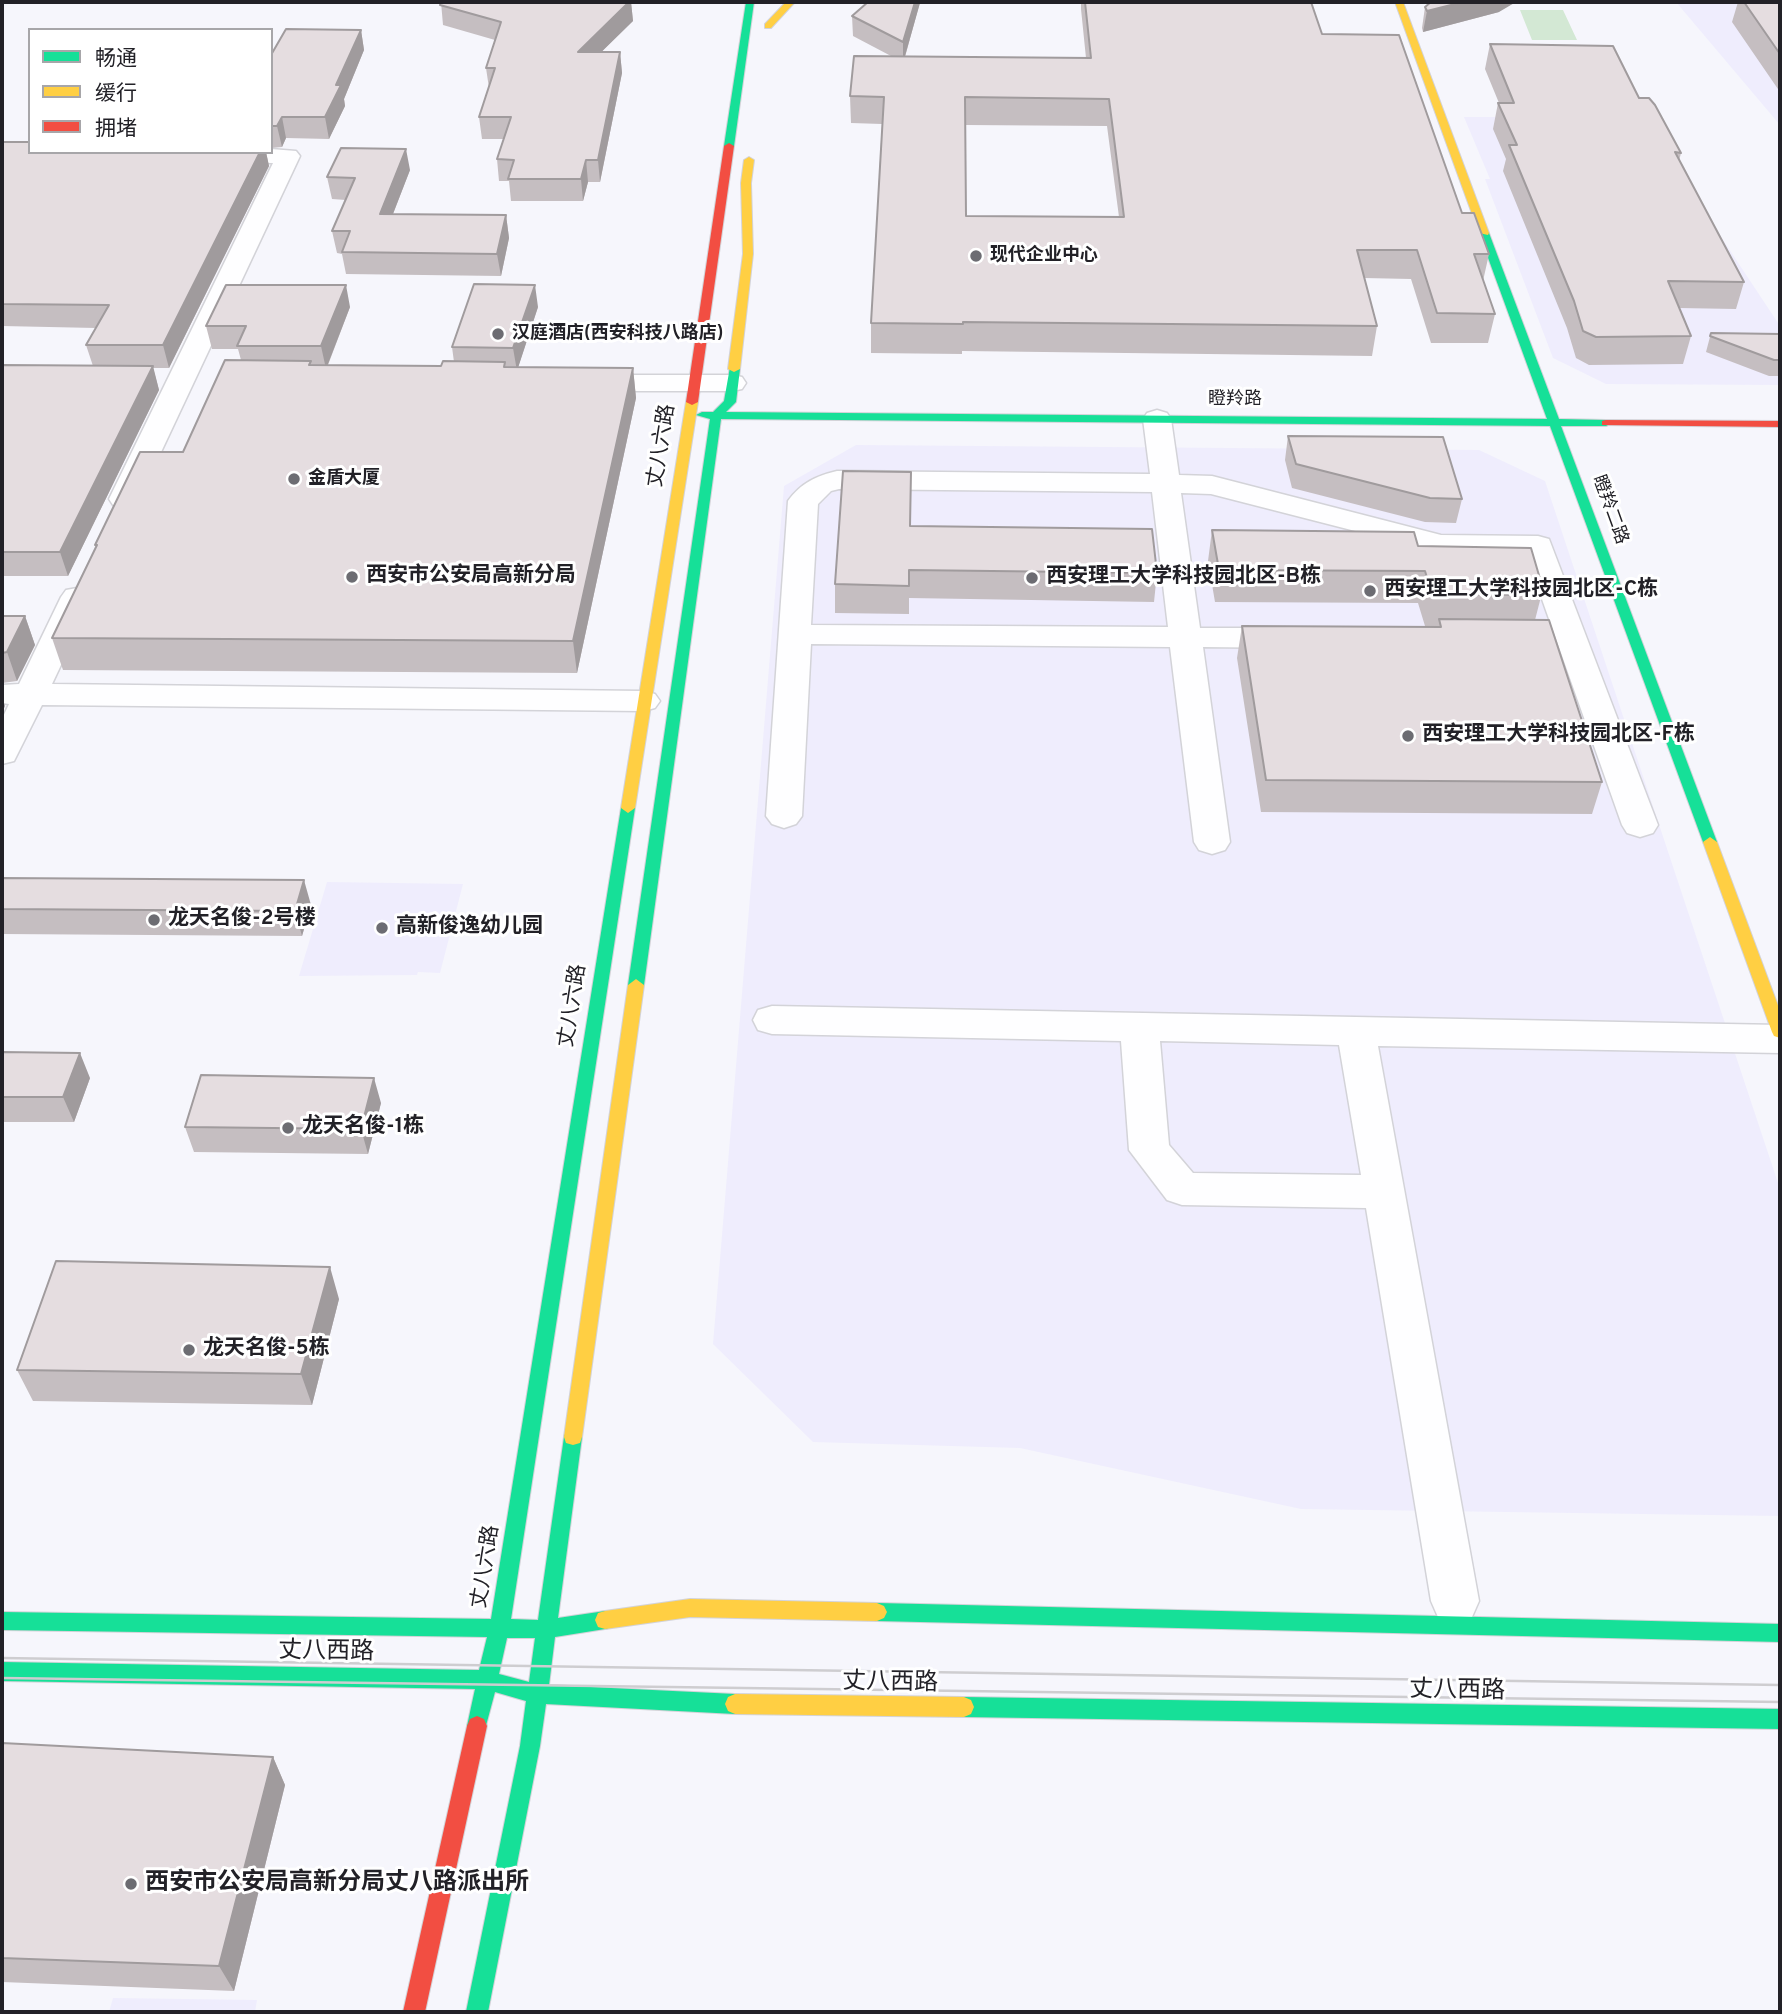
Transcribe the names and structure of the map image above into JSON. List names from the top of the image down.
{
  "streets": {
    "main road": [
      "瞪羚路",
      "丈八六路",
      "瞪羚二路",
      "丈八西路"
    ]
  },
  "crossings": [
    ["瞪羚路", "丈八六路"],
    ["瞪羚路", "瞪羚二路"],
    ["丈八六路", "丈八西路"]
  ],
  "places": [
    "现代企业中心",
    "汉庭酒店(西安科技八路店)",
    "金盾大厦",
    "西安市公安局高新分局",
    "西安理工大学科技园北区-B栋",
    "西安理工大学科技园北区-C栋",
    "西安理工大学科技园北区-F栋",
    "龙天名俊-2号楼",
    "高新俊逸幼儿园",
    "龙天名俊-1栋",
    "龙天名俊-5栋",
    "西安市公安局高新分局丈八路派出所"
  ],
  "legend": ["畅通", "缓行", "拥堵"]
}
